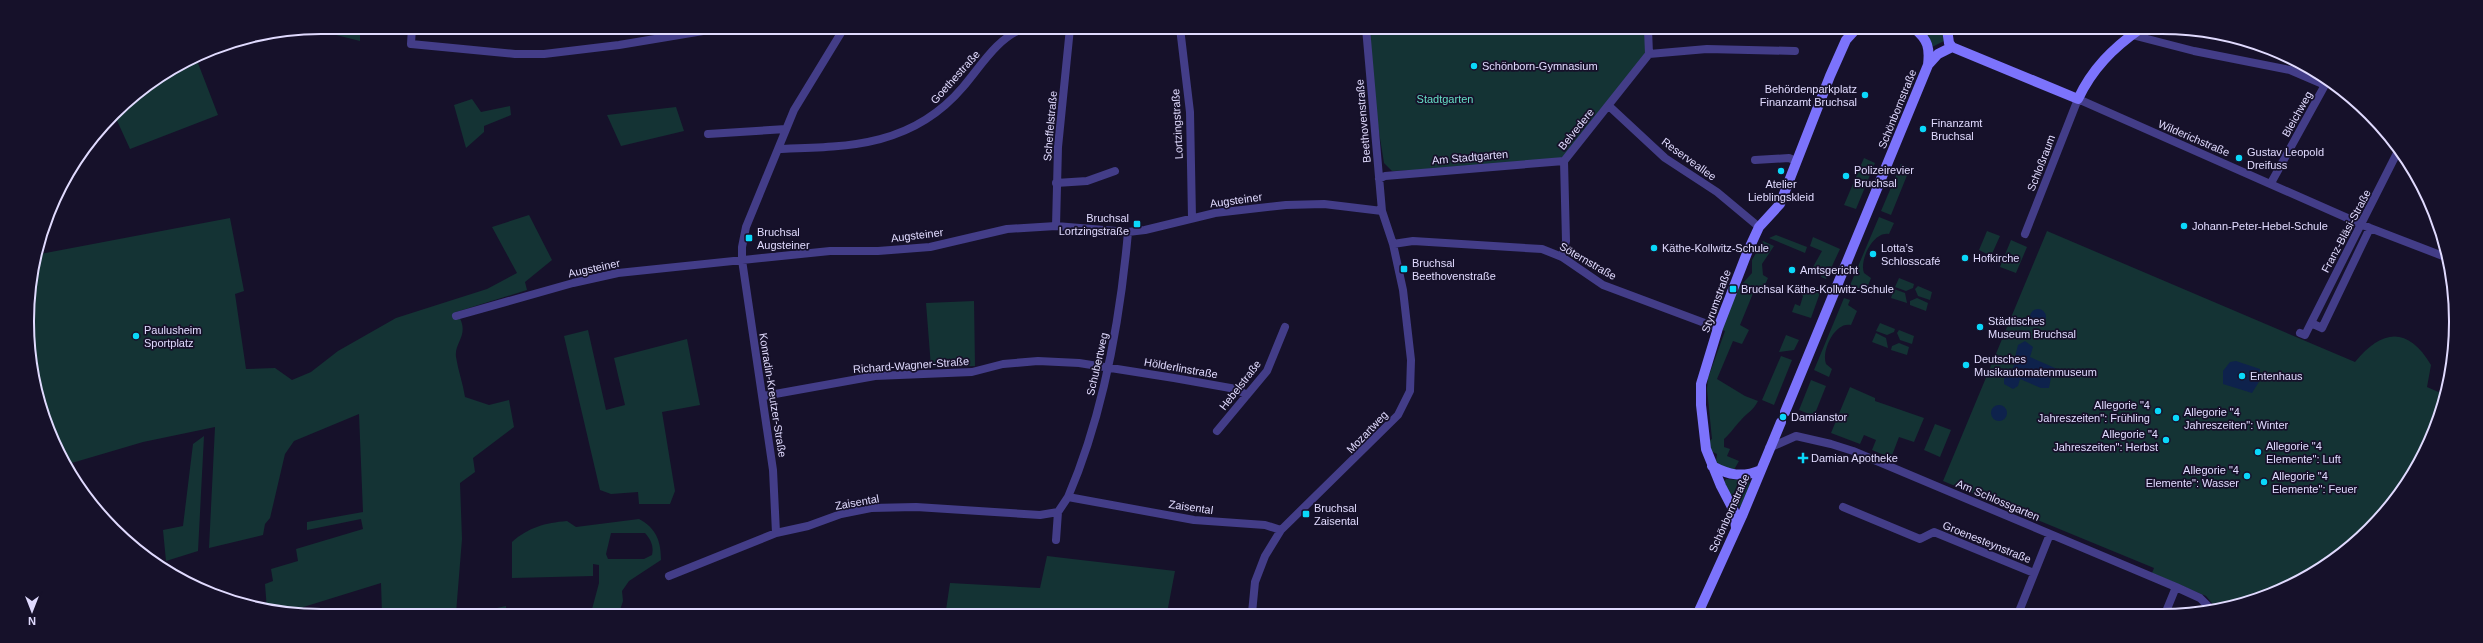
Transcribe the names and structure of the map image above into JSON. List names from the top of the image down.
{
  "streets": {
    "main road": ["Schönbornstraße", "Wilderichstraße", "Styrumstraße"],
    "street": [
      "Goethestraße",
      "Bleichweg",
      "Beethovenstraße",
      "Lortzingstraße",
      "Scheffelstraße",
      "Belvedere",
      "Am Stadtgarten",
      "Reserveallee",
      "Schloßraum",
      "Augsteiner",
      "Franz-Bläsi-Straße",
      "Söternstraße",
      "Schubertweg",
      "Richard-Wagner-Straße",
      "Hölderlinstraße",
      "Hebelstraße",
      "Konradin-Kreutzer-Straße",
      "Mozartweg",
      "Am Schlossgarten",
      "Zaisental",
      "Groenesteynstraße"
    ]
  },
  "crossings": [
    ["Goethestraße", "Konradin-Kreutzer-Straße"],
    ["Schönbornstraße", "Wilderichstraße"],
    ["Schönbornstraße", "Styrumstraße"],
    ["Schönbornstraße", "Am Schlossgarten"],
    ["Bleichweg", "Wilderichstraße"],
    ["Beethovenstraße", "Am Stadtgarten"],
    ["Beethovenstraße", "Augsteiner"],
    ["Beethovenstraße", "Mozartweg"],
    ["Lortzingstraße", "Augsteiner"],
    ["Scheffelstraße", "Augsteiner"],
    ["Belvedere", "Am Stadtgarten"],
    ["Belvedere", "Reserveallee"],
    ["Belvedere", "Söternstraße"],
    ["Wilderichstraße", "Schloßraum"],
    ["Wilderichstraße", "Franz-Bläsi-Straße"],
    ["Reserveallee", "Styrumstraße"],
    ["Augsteiner", "Schubertweg"],
    ["Augsteiner", "Konradin-Kreutzer-Straße"],
    ["Augsteiner", "Mozartweg"],
    ["Söternstraße", "Styrumstraße"],
    ["Söternstraße", "Mozartweg"],
    ["Schubertweg", "Richard-Wagner-Straße"],
    ["Schubertweg", "Hölderlinstraße"],
    ["Schubertweg", "Zaisental"],
    ["Richard-Wagner-Straße", "Hölderlinstraße"],
    ["Richard-Wagner-Straße", "Konradin-Kreutzer-Straße"],
    ["Hölderlinstraße", "Hebelstraße"],
    ["Konradin-Kreutzer-Straße", "Zaisental"],
    ["Mozartweg", "Zaisental"]
  ],
  "parks": ["Stadtgarten"],
  "places": {
    "other": [
      "Schönborn-Gymnasium",
      "Behördenparkplatz Finanzamt Bruchsal",
      "Finanzamt Bruchsal",
      "Gustav Leopold Dreifuss",
      "Atelier Lieblingskleid",
      "Polizeirevier Bruchsal",
      "Johann-Peter-Hebel-Schule",
      "Käthe-Kollwitz-Schule",
      "Lotta’s Schlosscafé",
      "Hofkirche",
      "Amtsgericht",
      "Städtisches Museum Bruchsal",
      "Paulusheim Sportplatz",
      "Deutsches Musikautomatenmuseum",
      "Entenhaus",
      "Allegorie \"4 Jahreszeiten\": Frühling",
      "Damianstor",
      "Allegorie \"4 Jahreszeiten\": Winter",
      "Allegorie \"4 Jahreszeiten\": Herbst",
      "Allegorie \"4 Elemente\": Luft",
      "Allegorie \"4 Elemente\": Wasser",
      "Allegorie \"4 Elemente\": Feuer"
    ],
    "transit": [
      "Bruchsal Lortzingstraße",
      "Bruchsal Augsteiner",
      "Bruchsal Beethovenstraße",
      "Bruchsal Käthe-Kollwitz-Schule",
      "Bruchsal Zaisental"
    ],
    "health": ["Damian Apotheke"]
  },
  "north": "bottom"
}
